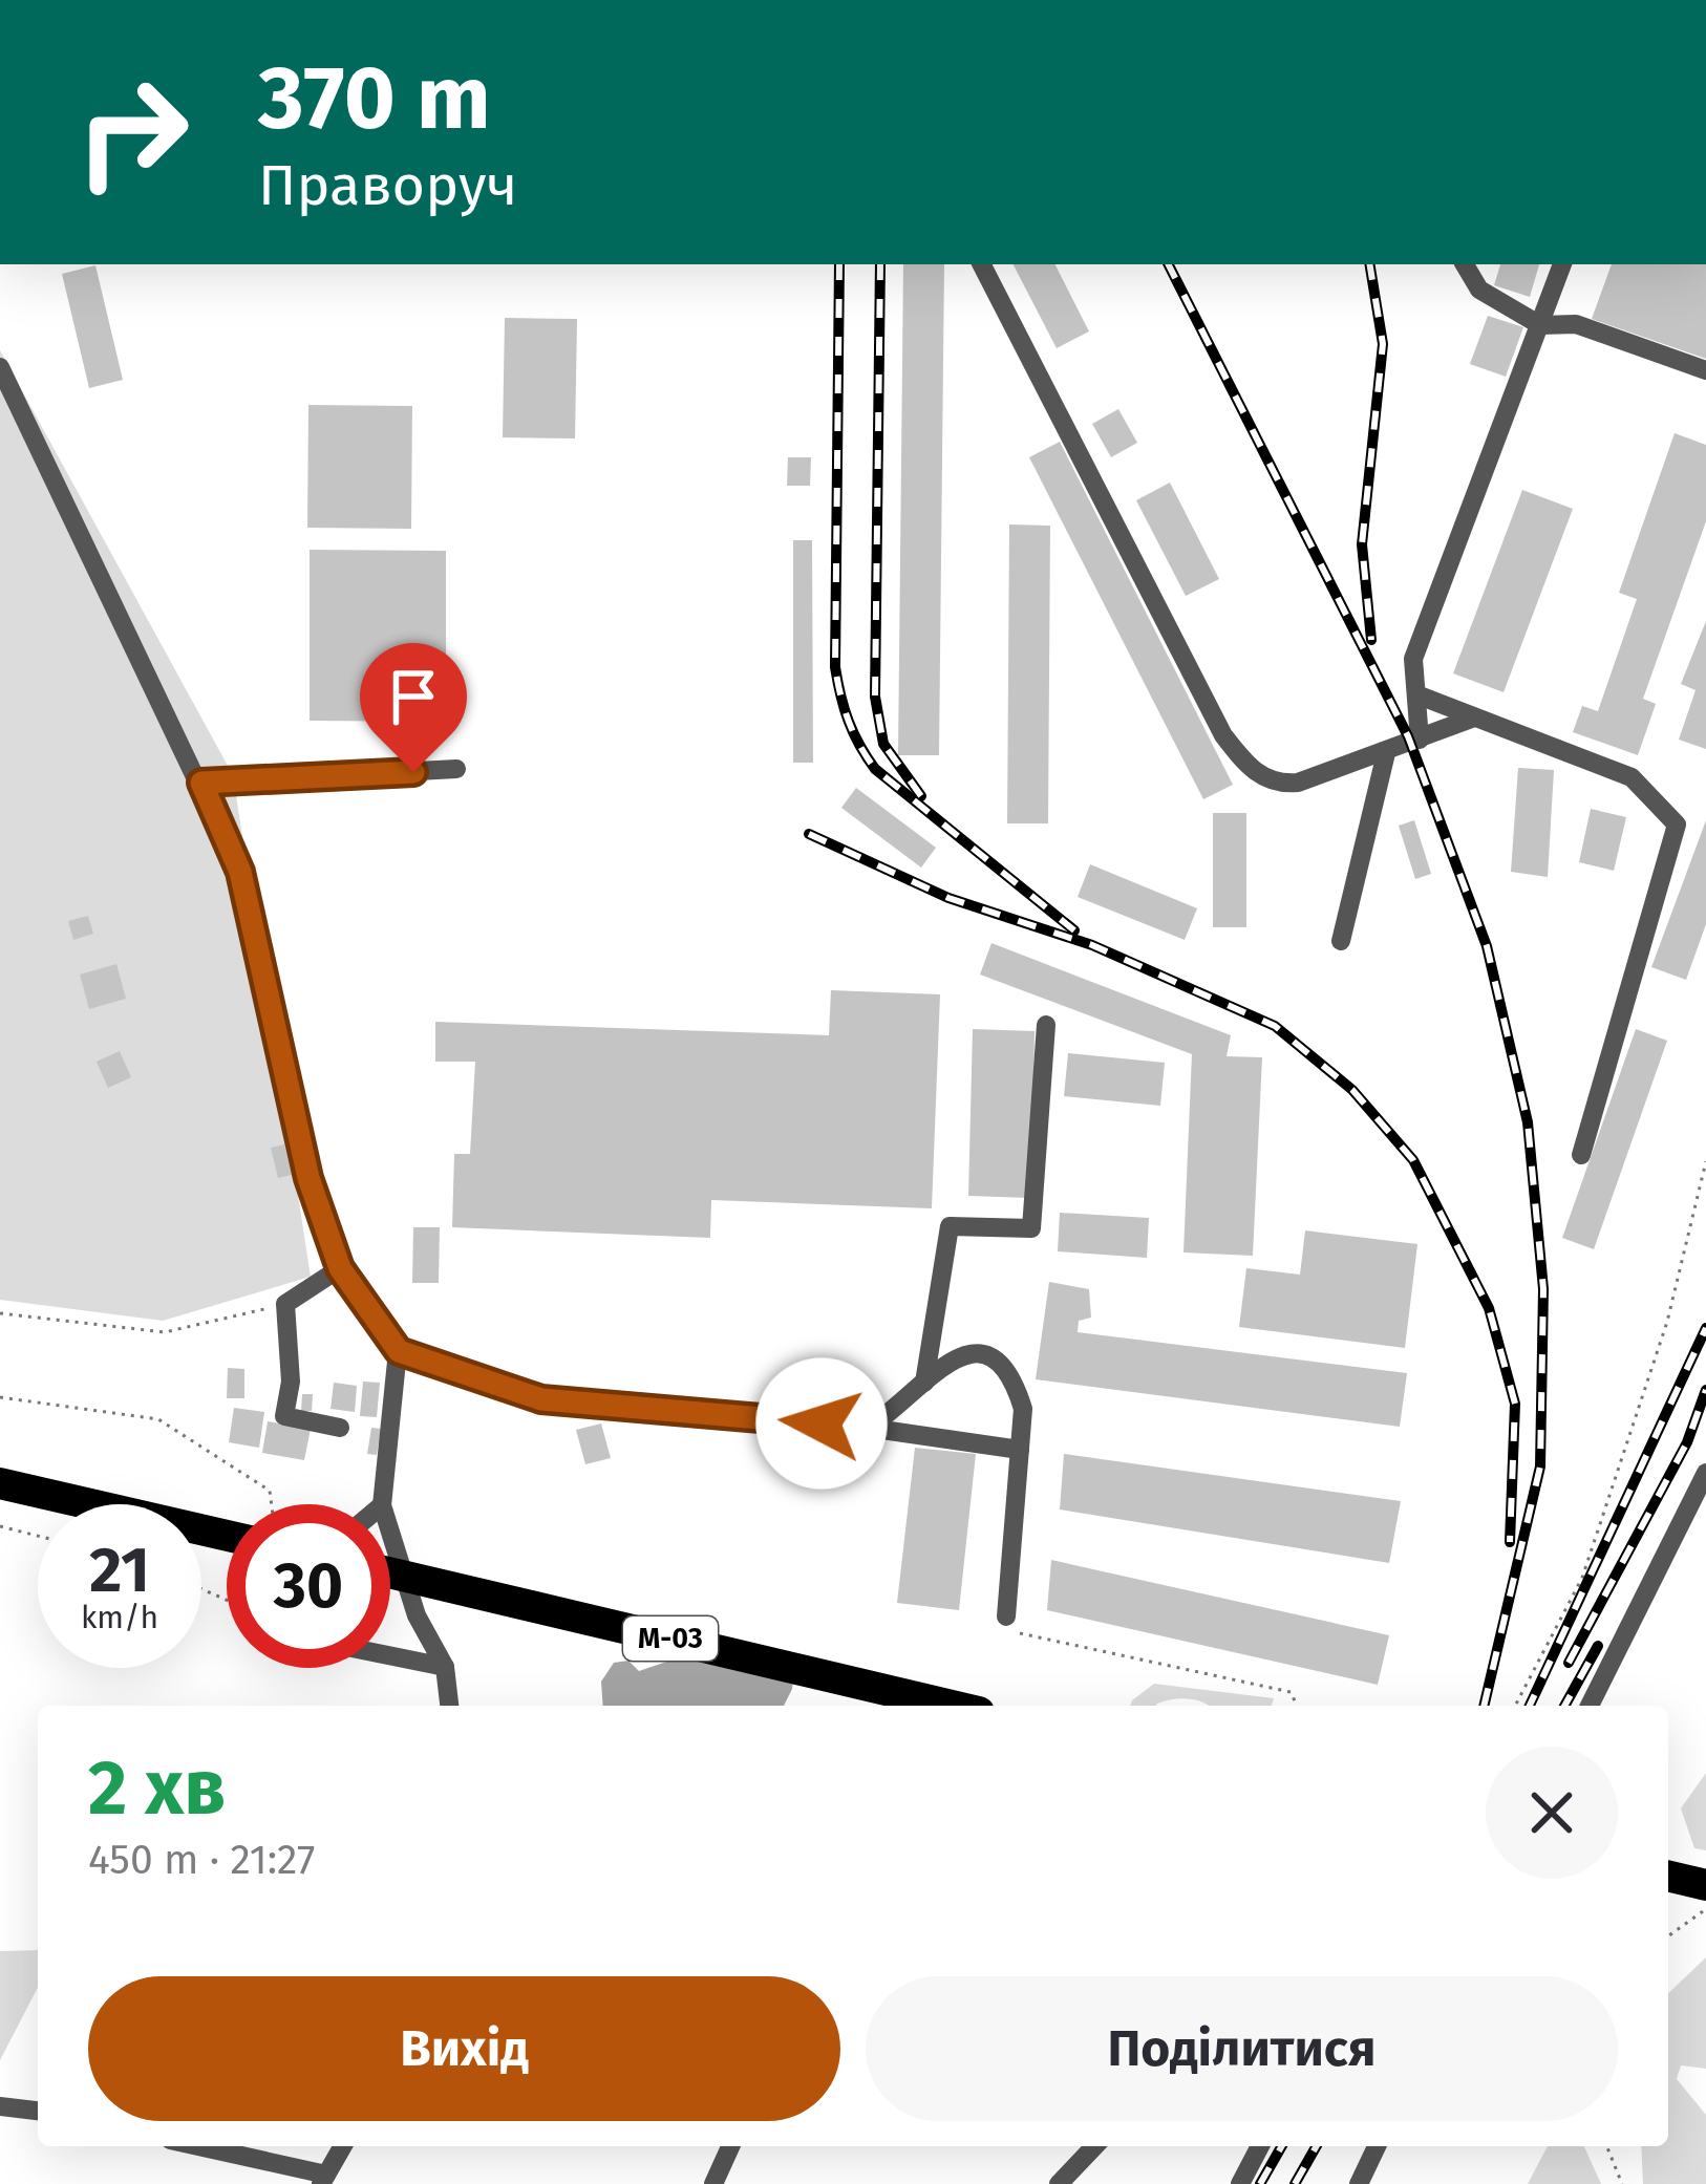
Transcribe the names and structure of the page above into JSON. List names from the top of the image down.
{
  "streets": {
    "highway": ["М-03"]
  },
  "page": {
    "turn": ["370 m", "Праворуч"],
    "speed": "21 km/h",
    "limit": "30",
    "heading": ["2 хв", "450 m · 21:27"],
    "buttons": ["Вихід", "Поділитися"]
  }
}
